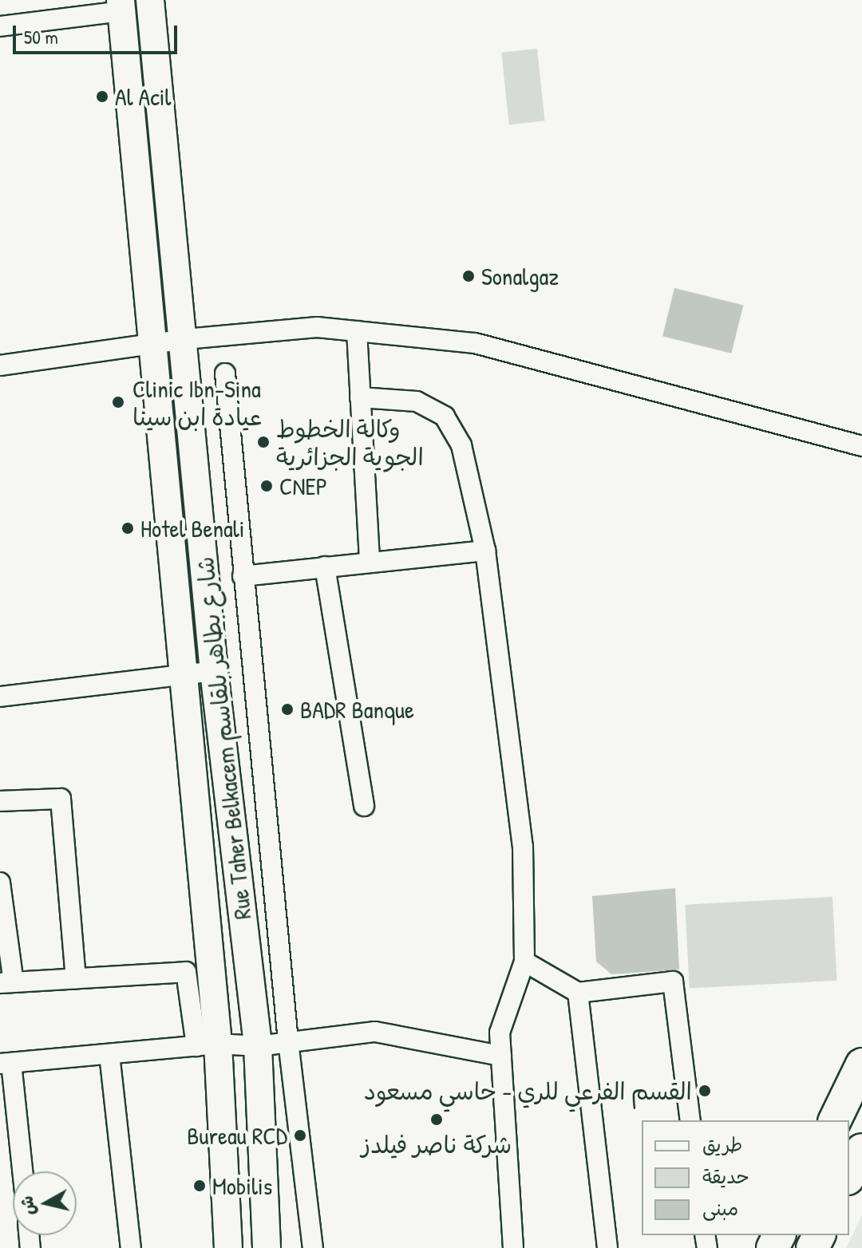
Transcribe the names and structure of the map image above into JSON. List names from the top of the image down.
{
  "streets": {
    "main road": ["Rue Taher Belkacem شارع بطاهر بلقاسم"]
  },
  "places": [
    "Al Acil",
    "Sonalgaz",
    "Clinic Ibn-Sina عيادة ابن سينا",
    "وكالة الخطوط الجوية الجزائرية",
    "CNEP",
    "Hotel Benali",
    "BADR Banque",
    "القسم الفرعي للري - حاسي مسعود",
    "شركة ناصر فيلدز",
    "Bureau RCD",
    "Mobilis"
  ],
  "legend": ["طريق", "حديقة", "مبنى"],
  "scale_bar": "50 m",
  "north": "left"
}
